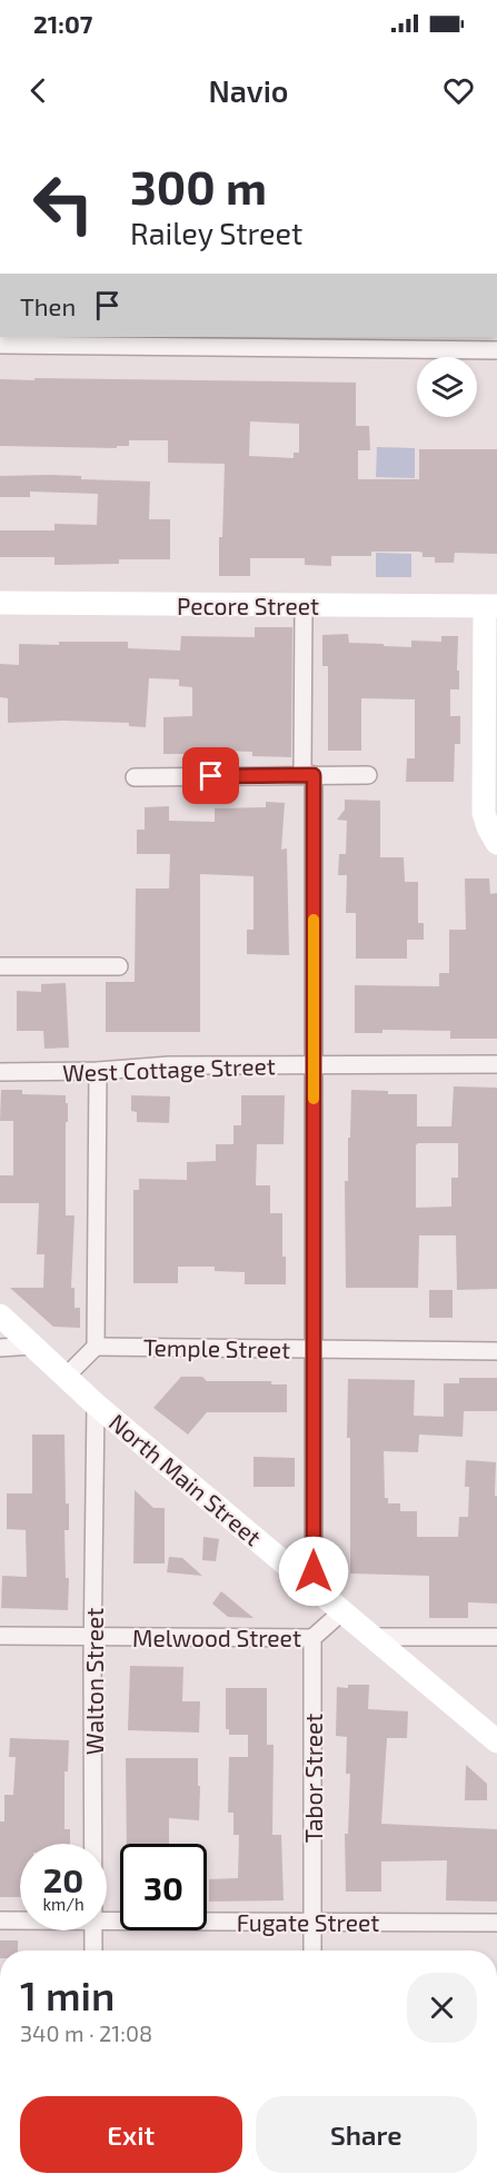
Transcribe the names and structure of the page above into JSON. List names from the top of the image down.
{
  "streets": {
    "street": [
      "Pecore Street",
      "West Cottage Street",
      "Temple Street",
      "North Main Street",
      "Melwood Street",
      "Walton Street",
      "Tabor Street",
      "Fugate Street"
    ]
  },
  "crossings": [
    ["North Main Street", "Walton Street"],
    ["Melwood Street", "Walton Street"],
    ["Melwood Street", "Tabor Street"],
    ["Tabor Street", "Fugate Street"]
  ],
  "page": {
    "status": "21:07",
    "header": "Navio",
    "turn": ["300 m", "Railey Street"],
    "then": "Then",
    "speed": "20 km/h",
    "limit": "30",
    "heading": ["1 min", "340 m · 21:08"],
    "buttons": ["Exit", "Share"]
  }
}
